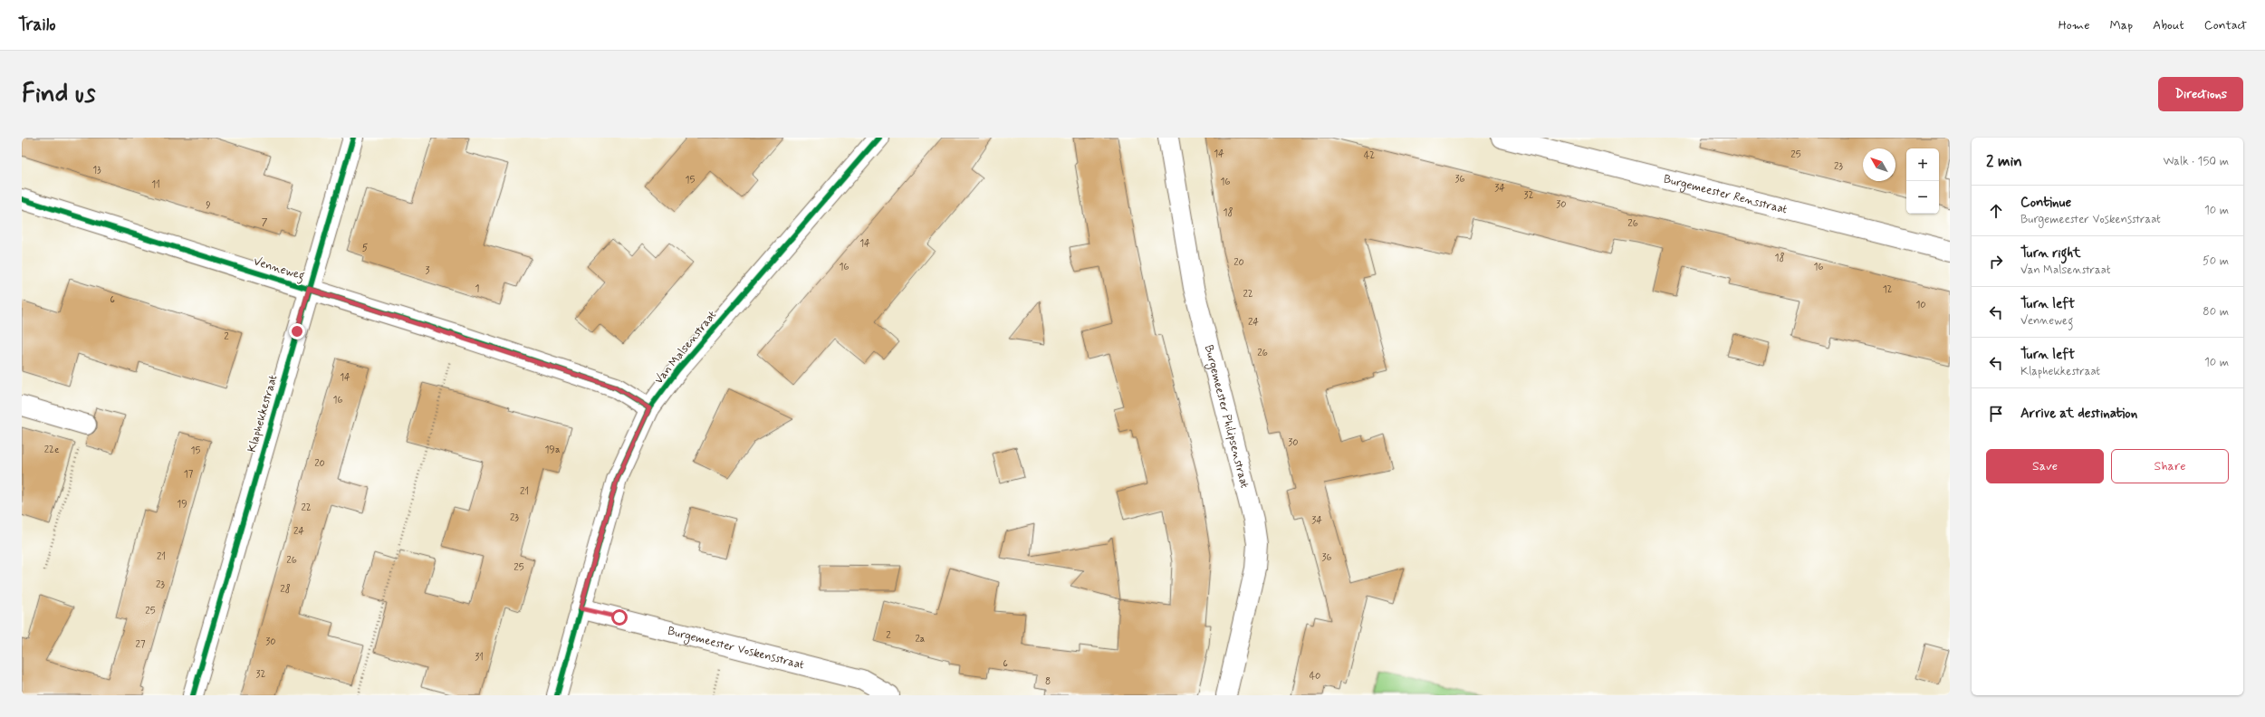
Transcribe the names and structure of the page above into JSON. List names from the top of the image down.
{
  "streets": {
    "street": [
      "Burgemeester Rensstraat",
      "Venneweg",
      "Van Malsenstraat",
      "Klaphekkestraat",
      "Burgemeester Philipsenstraat",
      "Burgemeester Voskensstraat"
    ]
  },
  "crossings": [
    ["Venneweg", "Van Malsenstraat"],
    ["Venneweg", "Klaphekkestraat"],
    ["Van Malsenstraat", "Burgemeester Voskensstraat"]
  ],
  "house_numbers": [
    "14",
    "25",
    "42",
    "23",
    "13",
    "36",
    "15",
    "16",
    "11",
    "34",
    "32",
    "30",
    "9",
    "18",
    "7",
    "26",
    "14",
    "5",
    "18",
    "20",
    "16",
    "16",
    "3",
    "1",
    "12",
    "22",
    "6",
    "10",
    "24",
    "2",
    "26",
    "14",
    "16",
    "30",
    "22e",
    "19a",
    "15",
    "20",
    "17",
    "21",
    "19",
    "22",
    "23",
    "34",
    "24",
    "21",
    "36",
    "26",
    "25",
    "23",
    "28",
    "25",
    "2",
    "2a",
    "30",
    "27",
    "31",
    "6",
    "32",
    "40",
    "8"
  ],
  "north": "top left",
  "page": {
    "header": "Trailo",
    "nav": [
      "Home",
      "Map",
      "About",
      "Contact"
    ],
    "buttons": [
      "Directions",
      ["Save", "Share"]
    ],
    "title": "Find us",
    "heading": ["2 min", "Walk · 150 m"],
    "map_buttons": ["+", "−"],
    "list": [
      ["Continue", "Burgemeester Voskensstraat", "10 m"],
      ["Turn right", "Van Malsenstraat", "50 m"],
      ["Turn left", "Venneweg", "80 m"],
      ["Turn left", "Klaphekkestraat", "10 m"],
      "Arrive at destination"
    ]
  }
}
